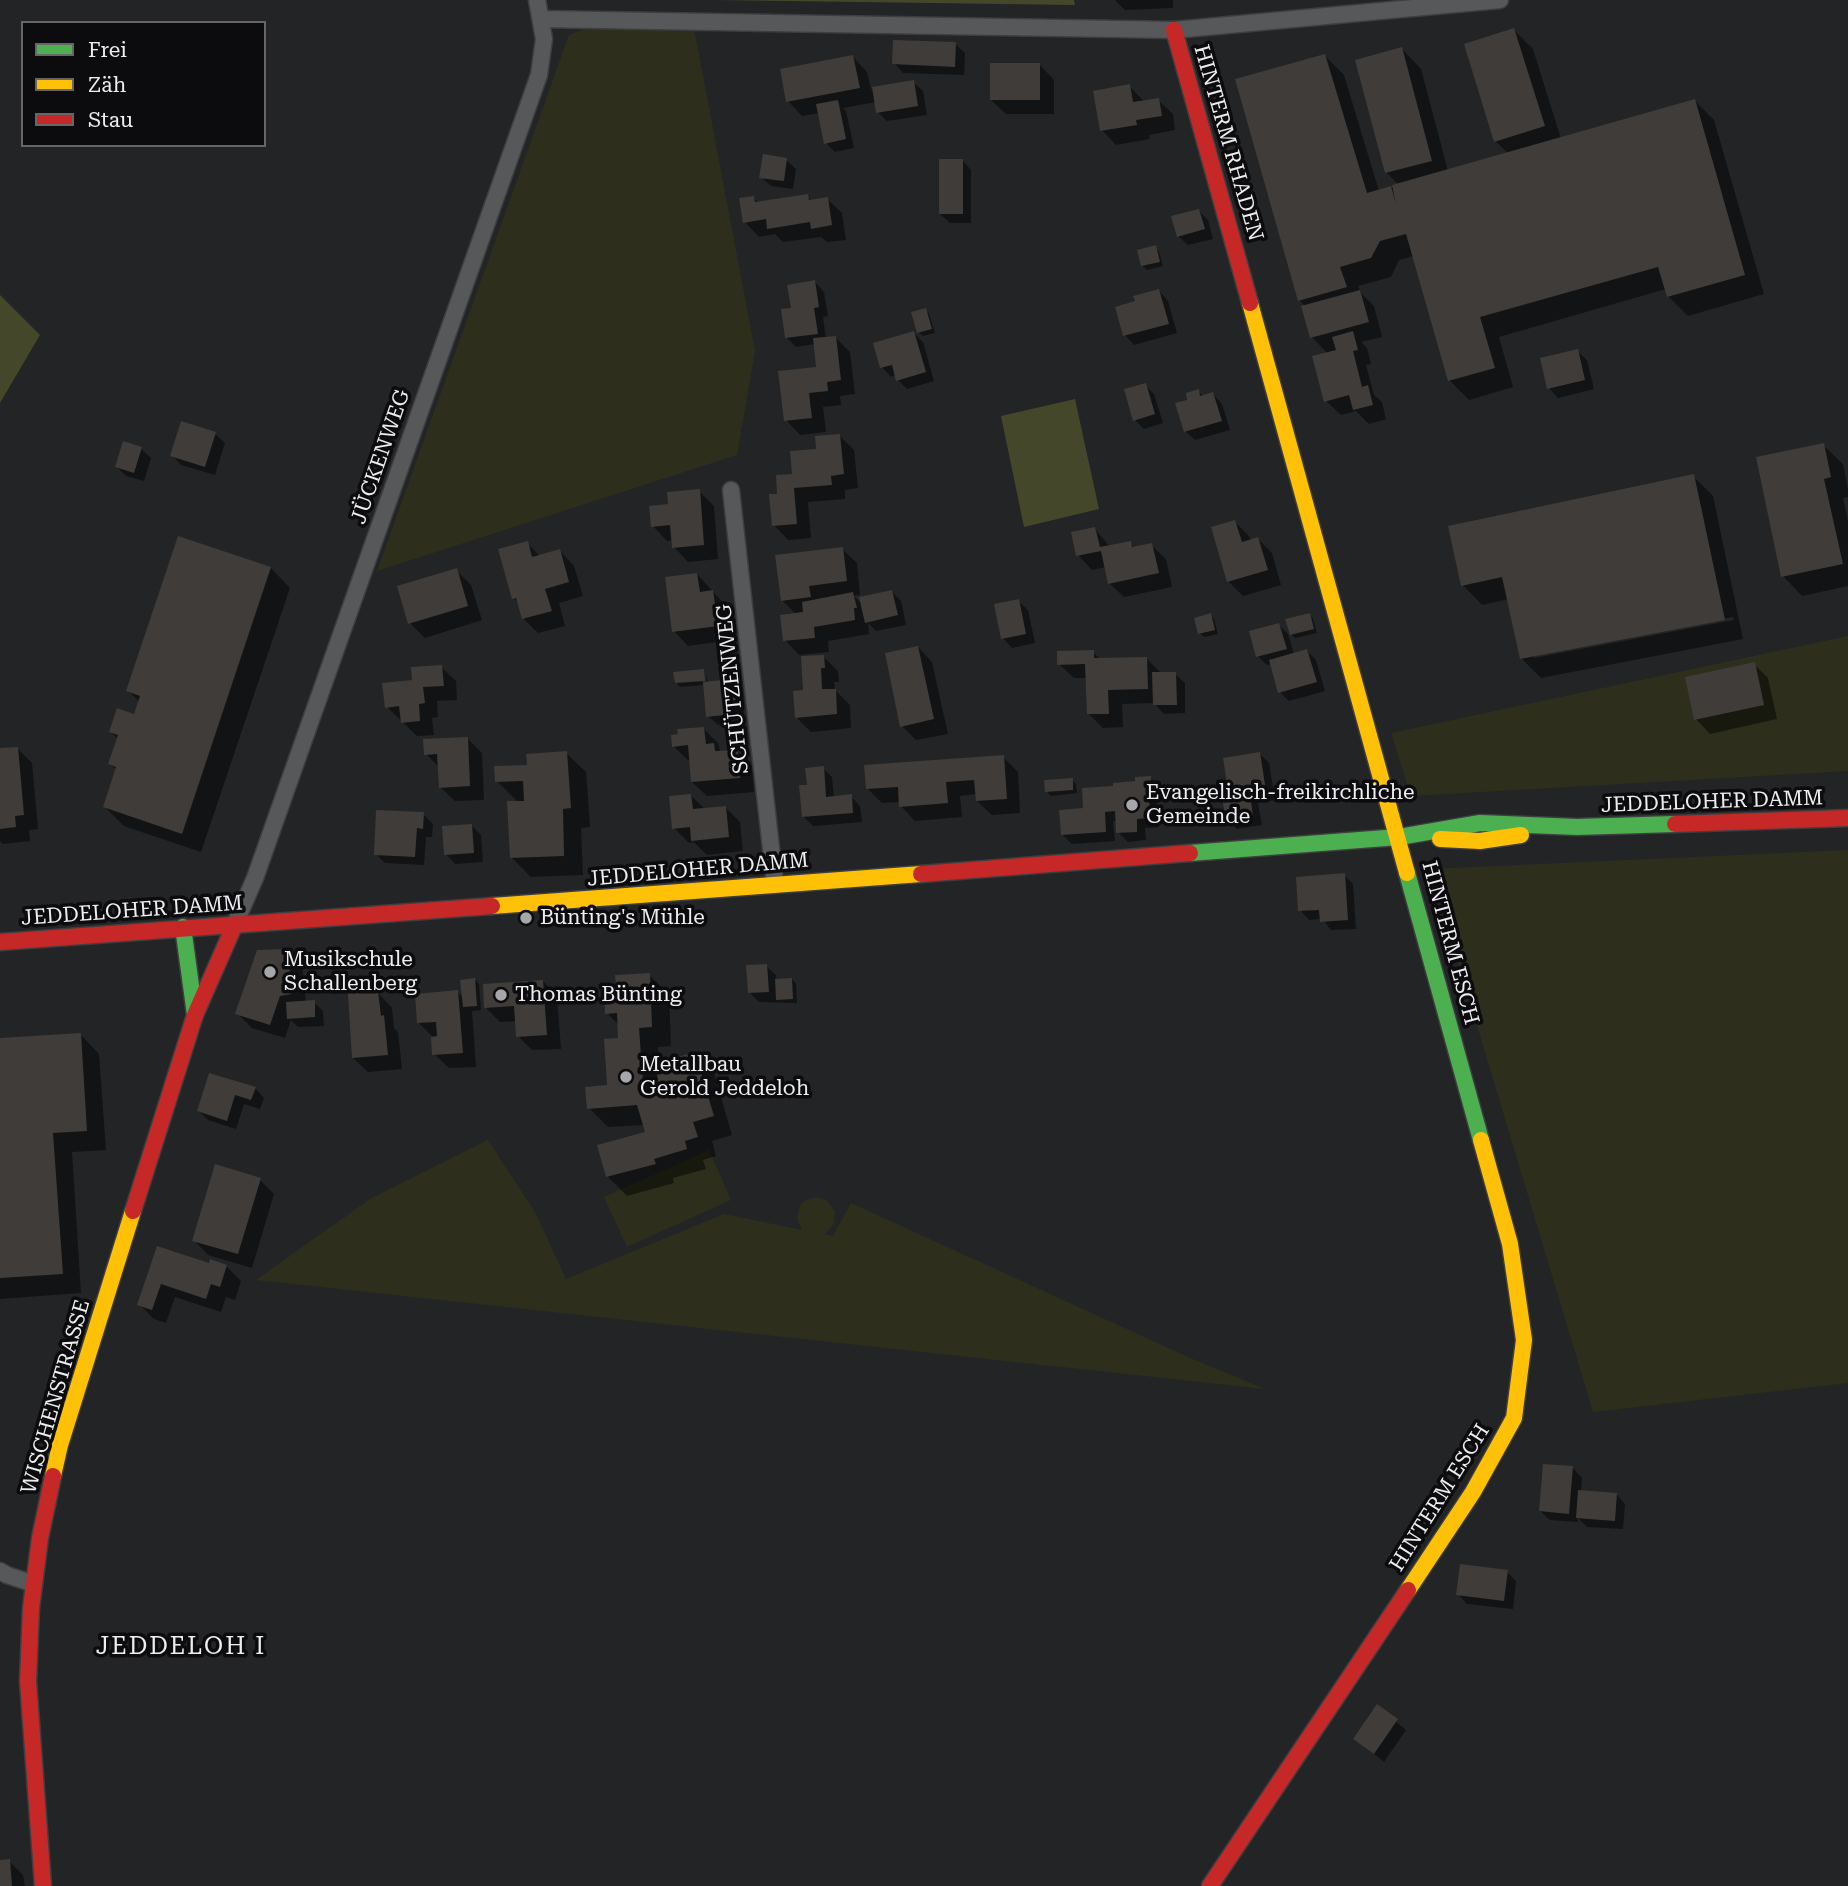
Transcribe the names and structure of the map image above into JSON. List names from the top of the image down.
{
  "streets": {
    "street": [
      "HINTERM RHADEN",
      "JÜCKENWEG",
      "SCHÜTZENWEG",
      "JEDDELOHER DAMM",
      "HINTERM ESCH",
      "WISCHENSTRASSE"
    ]
  },
  "crossings": [
    ["HINTERM RHADEN", "JÜCKENWEG"],
    ["HINTERM RHADEN", "JEDDELOHER DAMM"],
    ["HINTERM RHADEN", "HINTERM ESCH"],
    ["JÜCKENWEG", "JEDDELOHER DAMM"],
    ["JÜCKENWEG", "WISCHENSTRASSE"],
    ["SCHÜTZENWEG", "JEDDELOHER DAMM"],
    ["JEDDELOHER DAMM", "HINTERM ESCH"],
    ["JEDDELOHER DAMM", "WISCHENSTRASSE"]
  ],
  "districts": ["JEDDELOH I"],
  "places": [
    "Evangelisch-freikirchliche Gemeinde",
    "Bünting's Mühle",
    "Musikschule Schallenberg",
    "Thomas Bünting",
    "Metallbau Gerold Jeddeloh"
  ],
  "legend": ["Frei", "Zäh", "Stau"]
}
